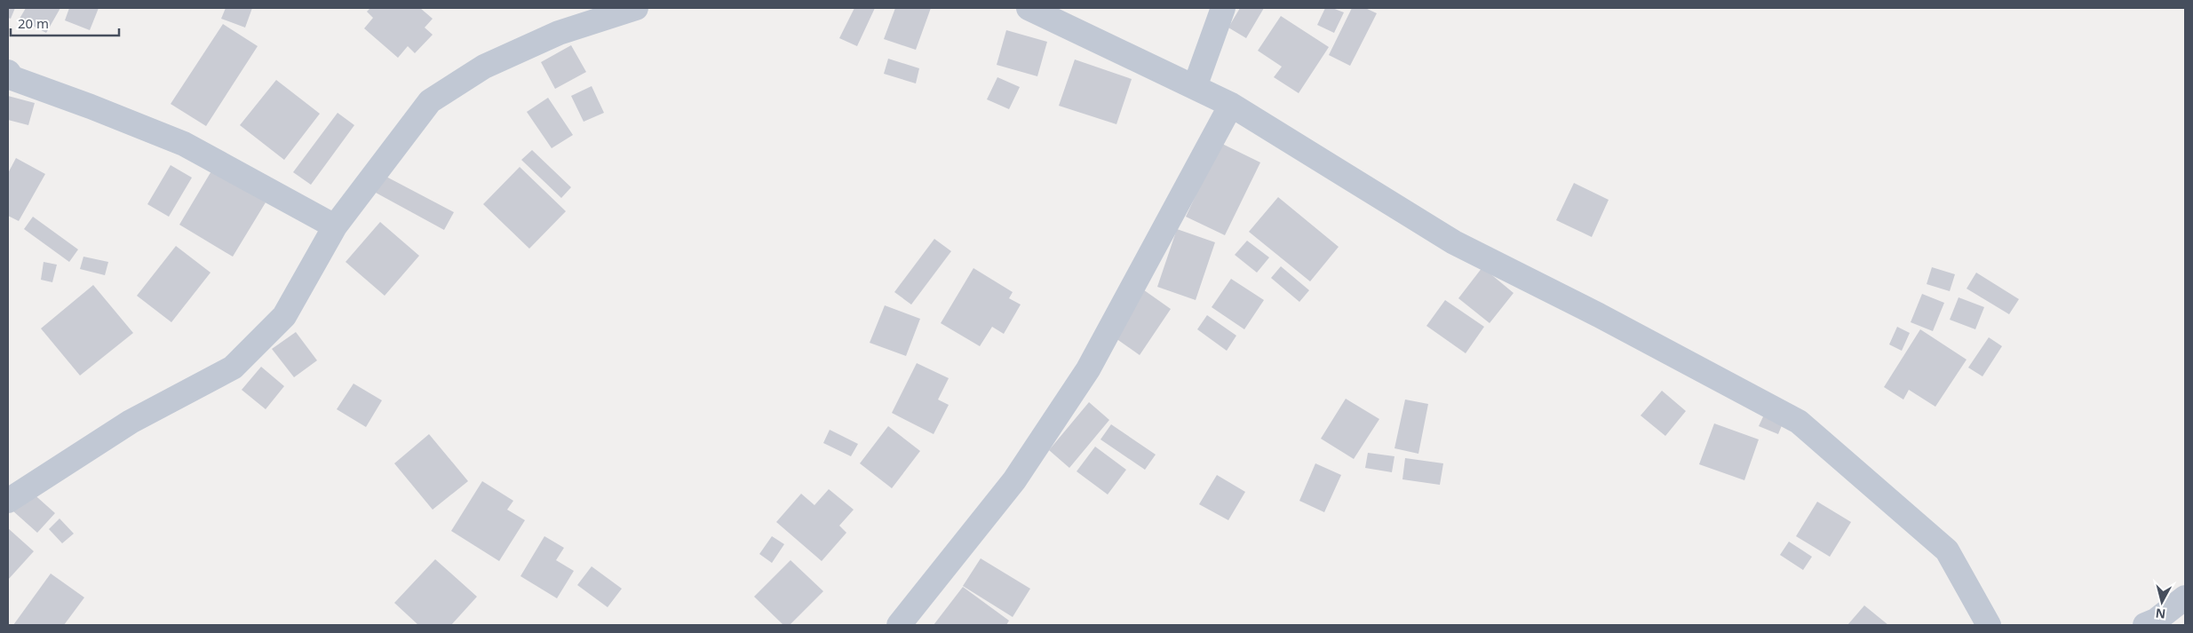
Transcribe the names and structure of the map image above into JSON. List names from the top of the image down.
{
  "scale_bar": "20 m",
  "north": "bottom"
}
